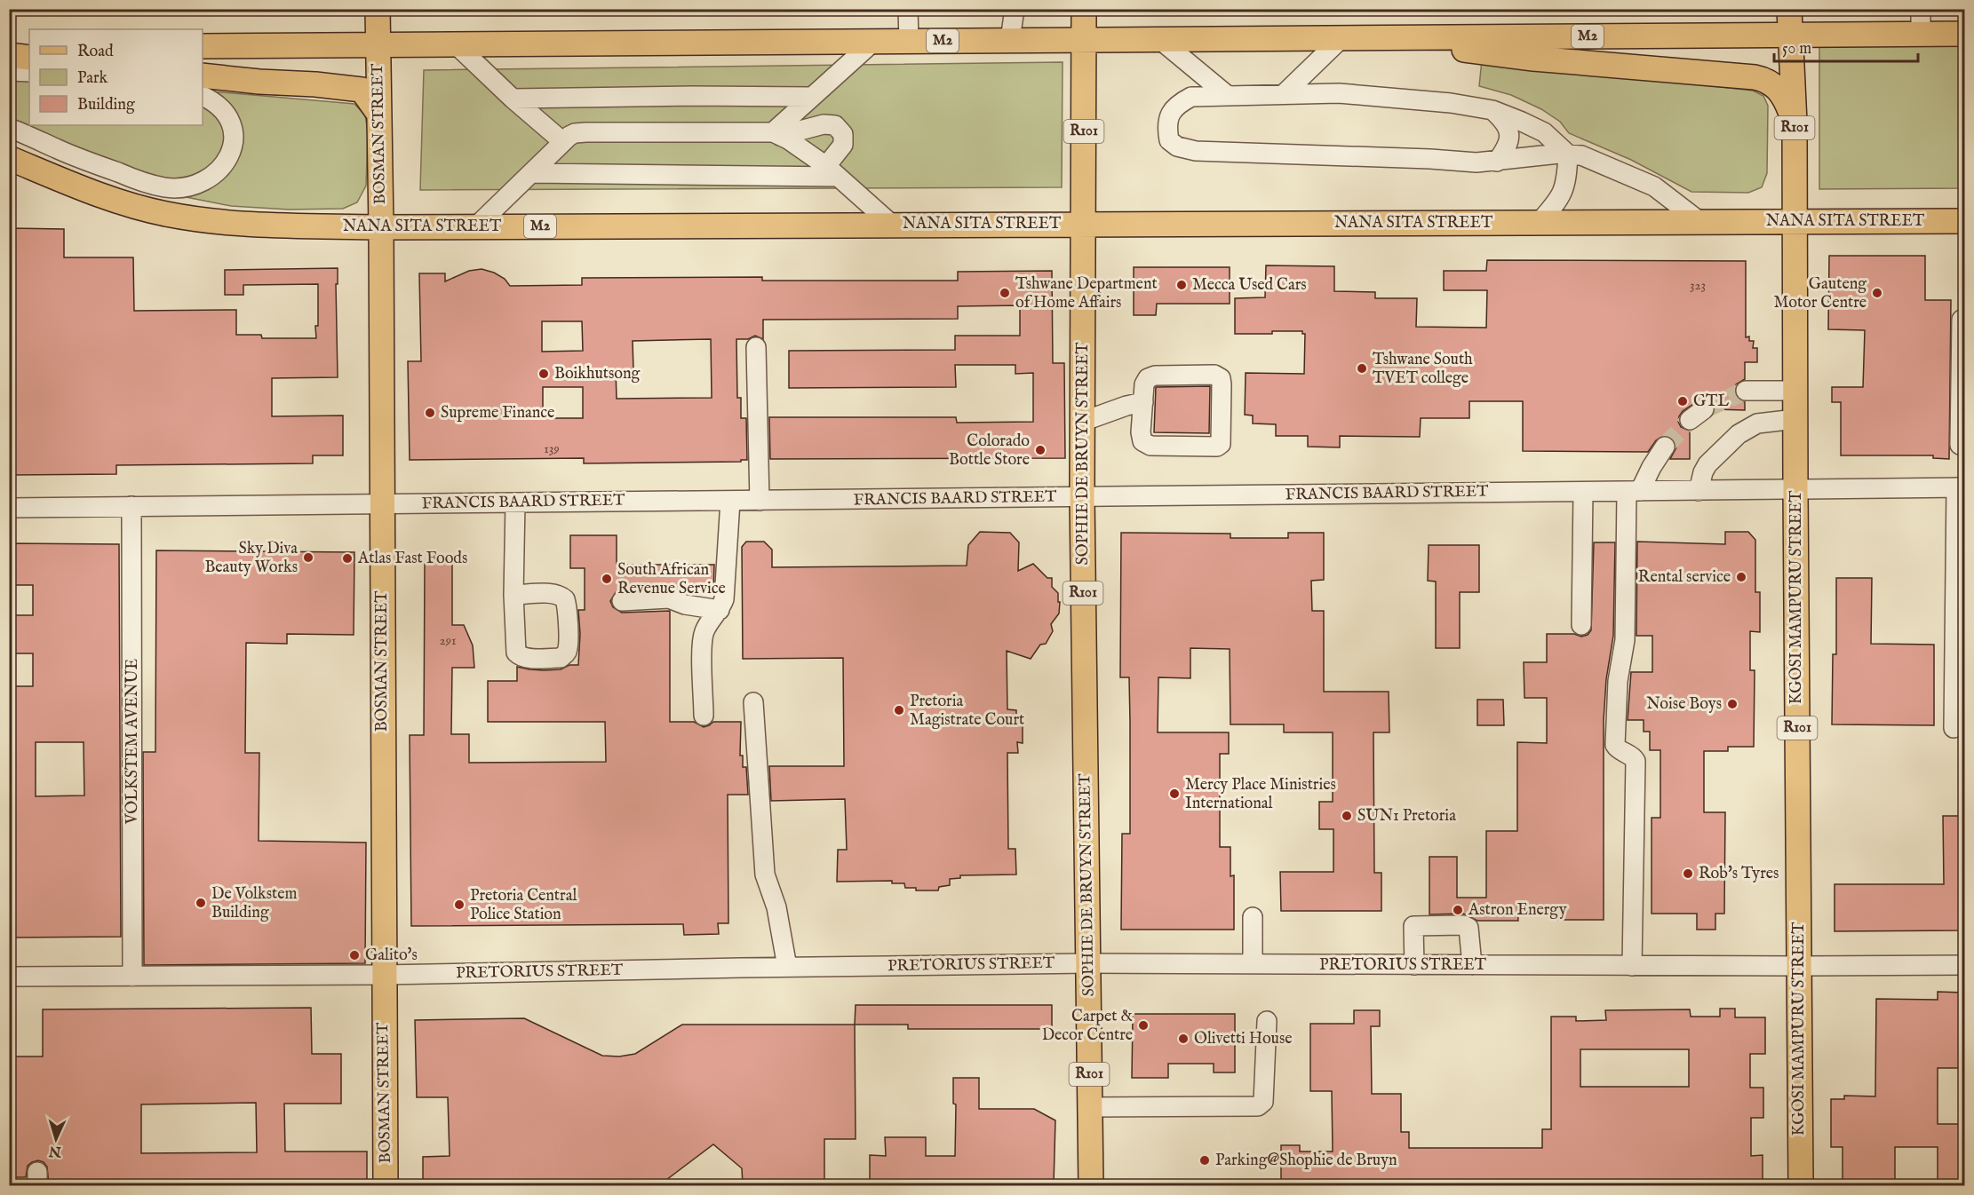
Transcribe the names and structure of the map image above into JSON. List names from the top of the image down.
{
  "streets": {
    "main road": [
      "M2",
      "R101",
      "BOSMAN STREET",
      "NANA SITA STREET",
      "SOPHIE DE BRUYN STREET",
      "KGOSI MAMPURU STREET"
    ],
    "street": ["FRANCIS BAARD STREET", "VOLKSTEM AVENUE", "PRETORIUS STREET"]
  },
  "crossings": [
    ["M2", "BOSMAN STREET"],
    ["M2", "SOPHIE DE BRUYN STREET"],
    ["M2", "KGOSI MAMPURU STREET"],
    ["BOSMAN STREET", "NANA SITA STREET"],
    ["BOSMAN STREET", "FRANCIS BAARD STREET"],
    ["BOSMAN STREET", "PRETORIUS STREET"],
    ["NANA SITA STREET", "SOPHIE DE BRUYN STREET"],
    ["NANA SITA STREET", "KGOSI MAMPURU STREET"],
    ["SOPHIE DE BRUYN STREET", "FRANCIS BAARD STREET"],
    ["SOPHIE DE BRUYN STREET", "PRETORIUS STREET"],
    ["FRANCIS BAARD STREET", "KGOSI MAMPURU STREET"],
    ["FRANCIS BAARD STREET", "VOLKSTEM AVENUE"],
    ["KGOSI MAMPURU STREET", "PRETORIUS STREET"],
    ["VOLKSTEM AVENUE", "PRETORIUS STREET"]
  ],
  "places": [
    "Mecca Used Cars",
    "Tshwane Department of Home Affairs",
    "Gauteng Motor Centre",
    "Tshwane South TVET college",
    "Boikhutsong",
    "GTL",
    "Supreme Finance",
    "Colorado Bottle Store",
    "Sky Diva Beauty Works",
    "Atlas Fast Foods",
    "Rental service",
    "South African Revenue Service",
    "Noise Boys",
    "Pretoria Magistrate Court",
    "Mercy Place Ministries International",
    "SUN1 Pretoria",
    "Rob's Tyres",
    "De Volkstem Building",
    "Pretoria Central Police Station",
    "Astron Energy",
    "Galito's",
    "Carpet & Decor Centre",
    "Olivetti House",
    "Parking@Shophie de Bruyn"
  ],
  "house_numbers": ["323", "139", "291"],
  "legend": ["Road", "Park", "Building"],
  "scale_bar": "50 m",
  "north": "bottom"
}
